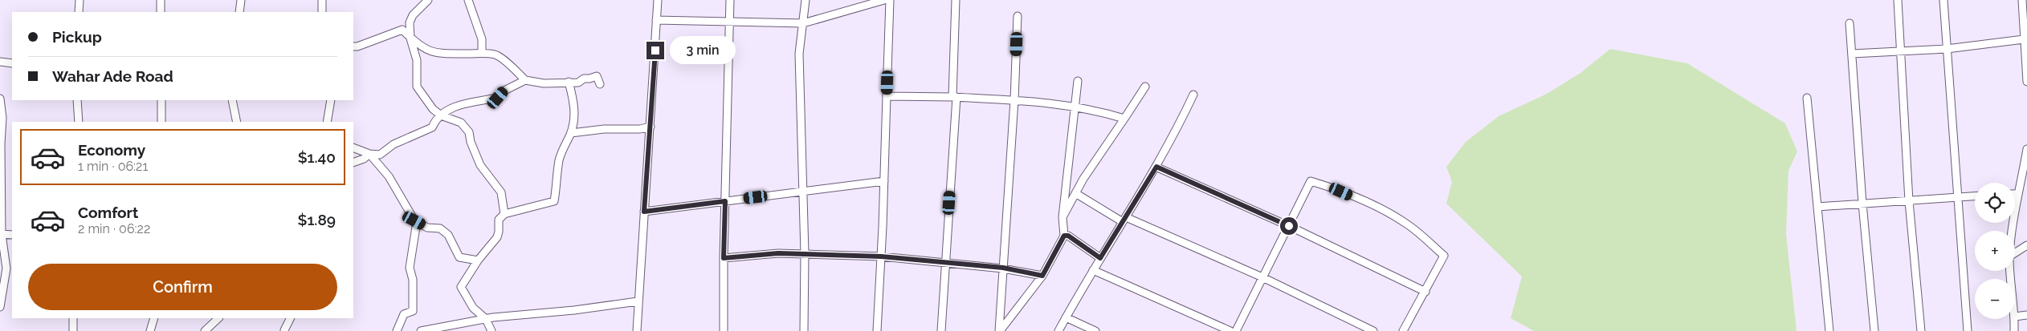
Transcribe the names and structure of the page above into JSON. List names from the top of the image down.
{
  "page": {
    "banner": ["Pickup", "Wahar Ade Road"],
    "bubble": "3 min",
    "list": [
      {
        "name": "Economy",
        "note": "1 min · 06:21",
        "value": "$1.40"
      },
      {
        "name": "Comfort",
        "note": "2 min · 06:22",
        "value": "$1.89"
      }
    ],
    "map_buttons": ["+", "−"],
    "buttons": "Confirm"
  }
}
